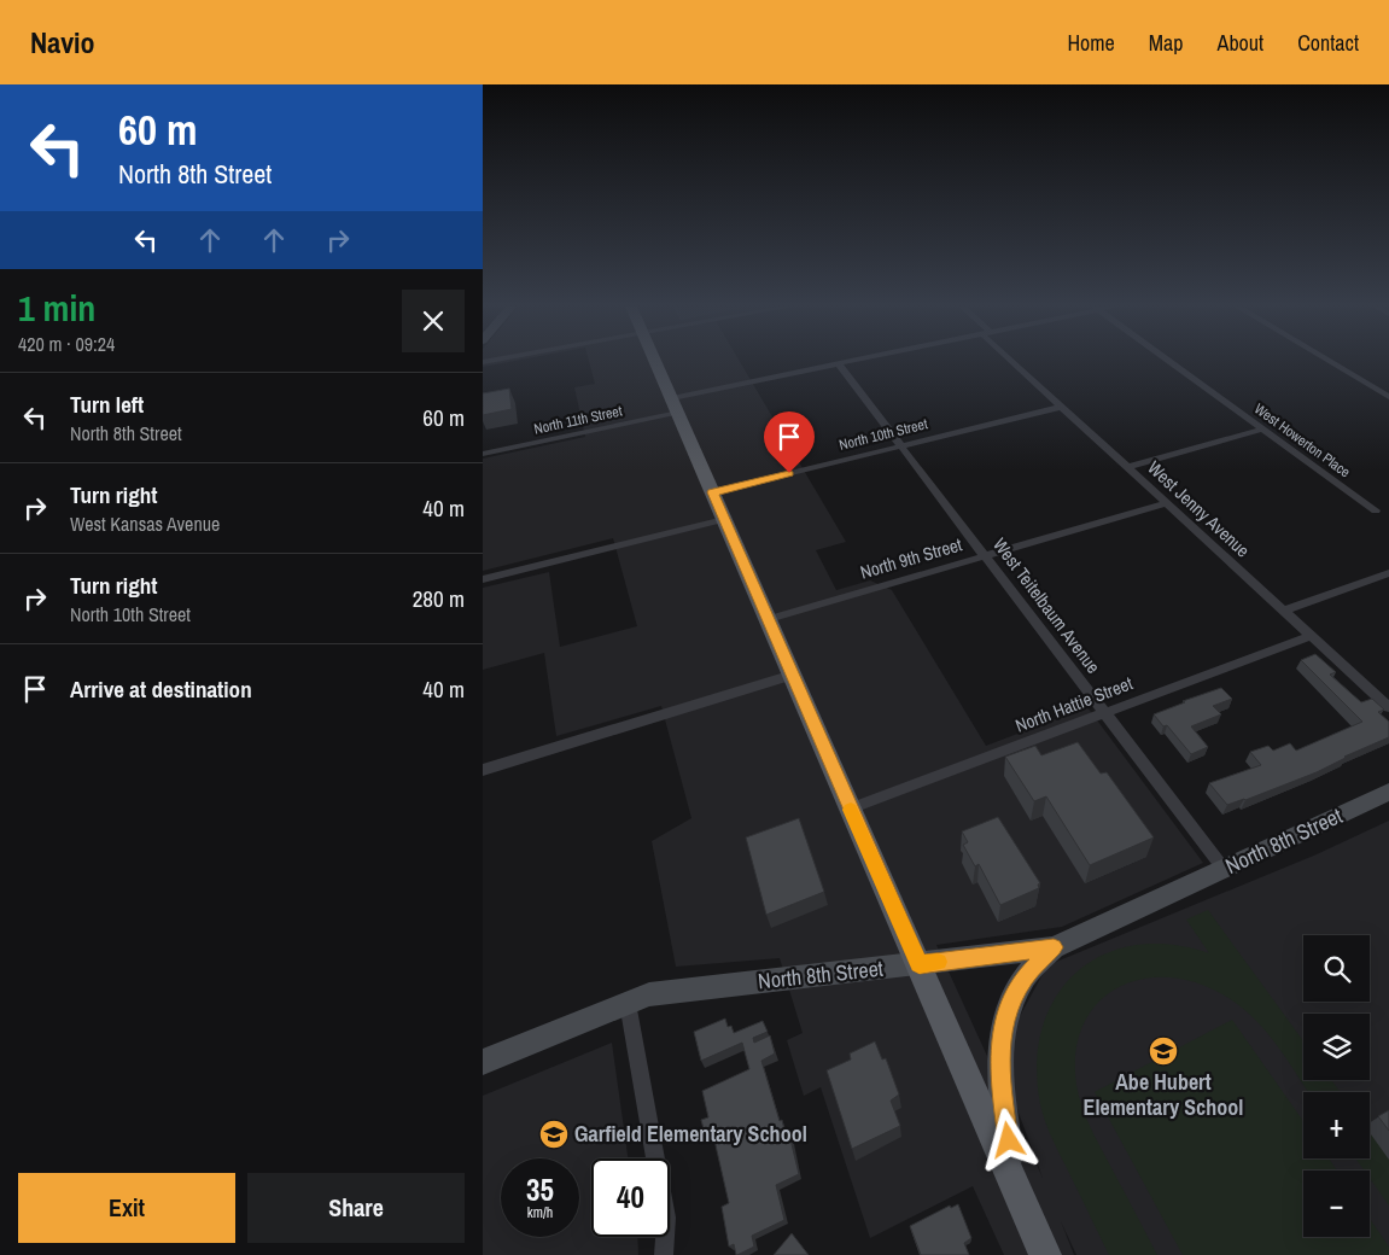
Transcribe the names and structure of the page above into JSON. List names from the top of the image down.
{
  "streets": {
    "street": [
      "North 11th Street",
      "North 10th Street",
      "West Howerton Place",
      "West Jenny Avenue",
      "North 9th Street",
      "West Teitelbaum Avenue",
      "North Hattie Street",
      "North 8th Street"
    ]
  },
  "crossings": [
    ["North 11th Street", "West Teitelbaum Avenue"],
    ["North 10th Street", "West Jenny Avenue"],
    ["North 10th Street", "West Teitelbaum Avenue"],
    ["West Jenny Avenue", "North 9th Street"],
    ["West Jenny Avenue", "North Hattie Street"],
    ["North 9th Street", "West Teitelbaum Avenue"],
    ["West Teitelbaum Avenue", "North Hattie Street"],
    ["West Teitelbaum Avenue", "North 8th Street"]
  ],
  "places": {
    "school or university": ["Abe Hubert Elementary School", "Garfield Elementary School"]
  },
  "page": {
    "header": "Navio",
    "nav": [
      "Home",
      "Map",
      "About",
      "Contact"
    ],
    "turn": ["60 m", "North 8th Street"],
    "heading": ["1 min", "420 m · 09:24"],
    "list": [
      {
        "name": "Turn left",
        "note": "North 8th Street",
        "value": "60 m"
      },
      {
        "name": "Turn right",
        "note": "West Kansas Avenue",
        "value": "40 m"
      },
      {
        "name": "Turn right",
        "note": "North 10th Street",
        "value": "280 m"
      },
      {
        "name": "Arrive at destination",
        "value": "40 m"
      }
    ],
    "map_buttons": ["+", "−"],
    "speed": "35 km/h",
    "limit": "40",
    "buttons": ["Exit", "Share"]
  }
}
